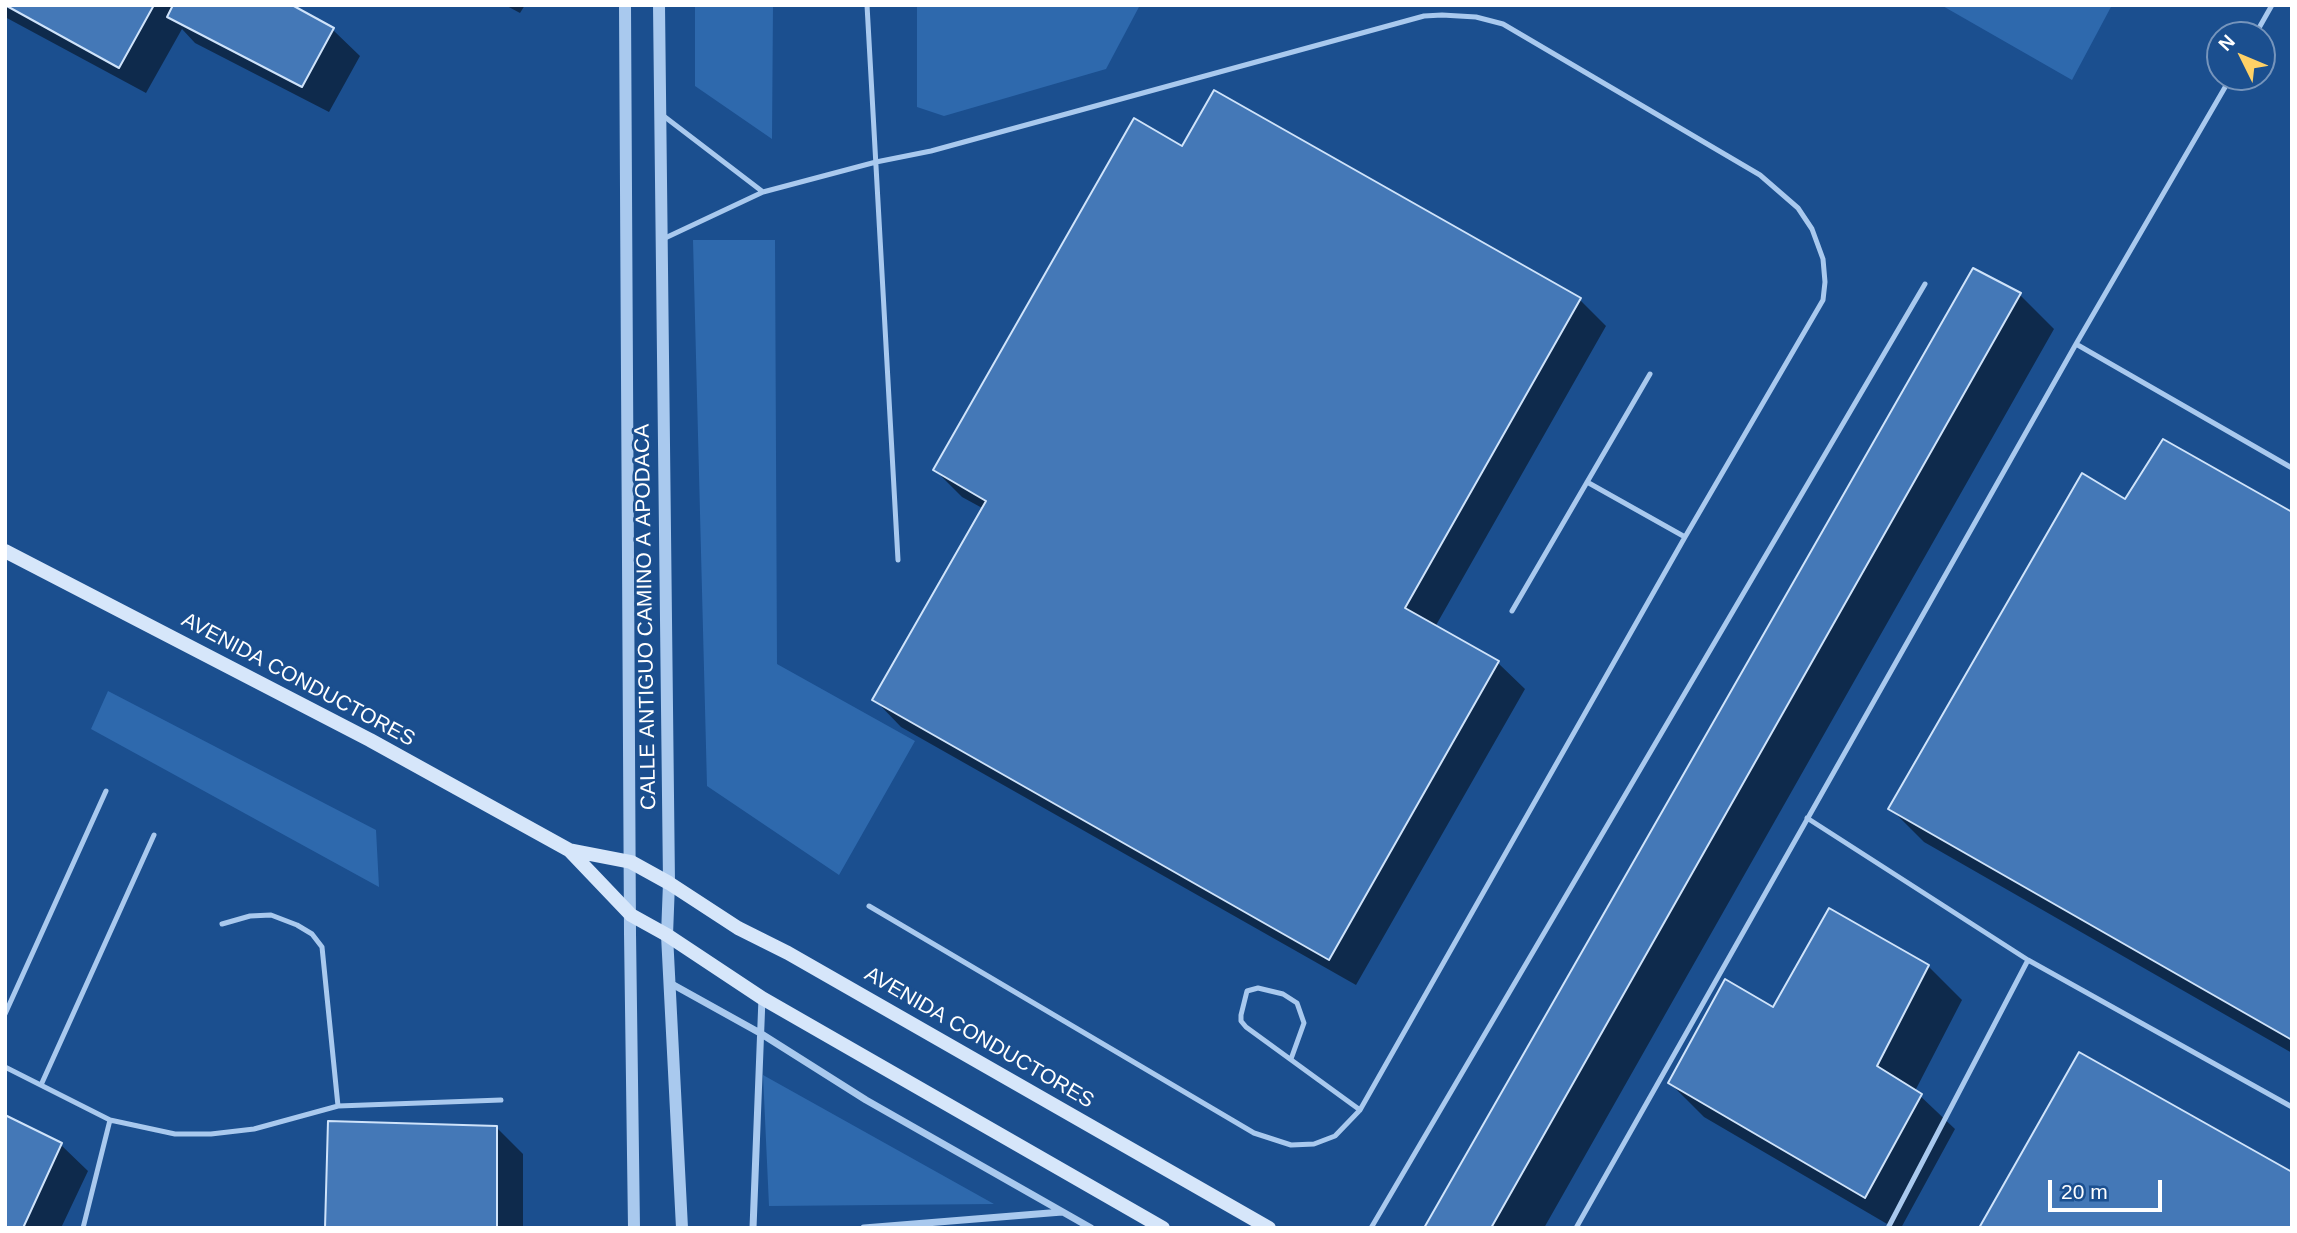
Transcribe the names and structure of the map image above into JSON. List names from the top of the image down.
{
  "streets": {
    "main road": ["AVENIDA CONDUCTORES"],
    "street": ["CALLE ANTIGUO CAMINO A APODACA"]
  },
  "crossings": [
    ["CALLE ANTIGUO CAMINO A APODACA", "AVENIDA CONDUCTORES"]
  ],
  "scale_bar": "20 m",
  "north": "top left"
}
